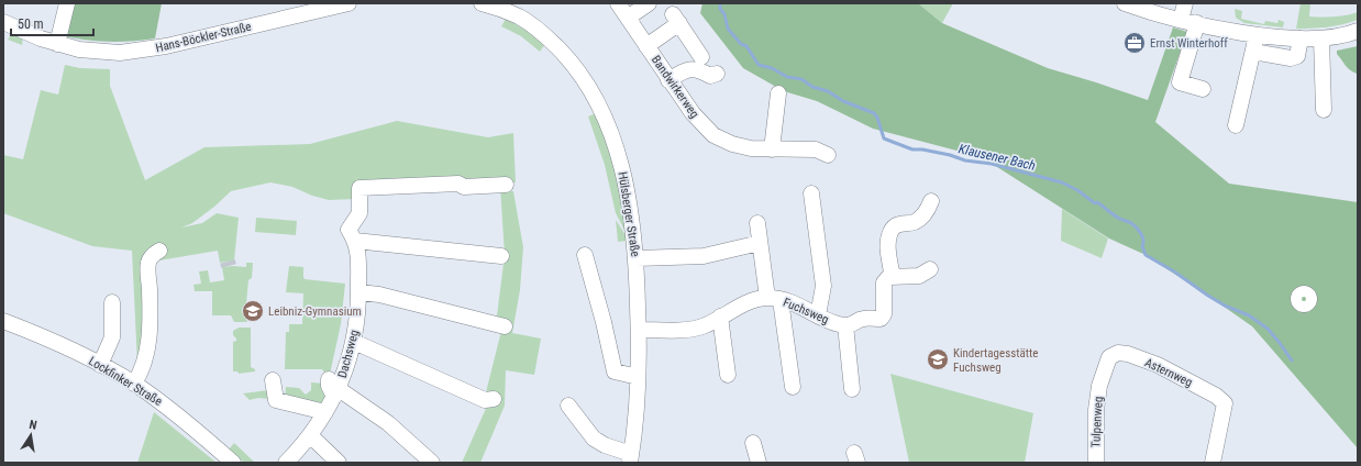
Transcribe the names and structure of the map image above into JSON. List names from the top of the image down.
{
  "streets": {
    "street": [
      "Hans-Böckler-Straße",
      "Bandwirkerweg",
      "Hülsberger Straße",
      "Fuchsweg",
      "Dachsweg",
      "Asternweg",
      "Lockfinker Straße",
      "Tulpenweg"
    ]
  },
  "crossings": [
    ["Hülsberger Straße", "Fuchsweg"],
    ["Asternweg", "Tulpenweg"]
  ],
  "water": ["Klausener Bach"],
  "places": {
    "office": ["Ernst Winterhoff"],
    "school or university": ["Leibniz-Gymnasium", "Kindertagesstätte Fuchsweg"]
  },
  "scale_bar": "50 m",
  "north": "top"
}
